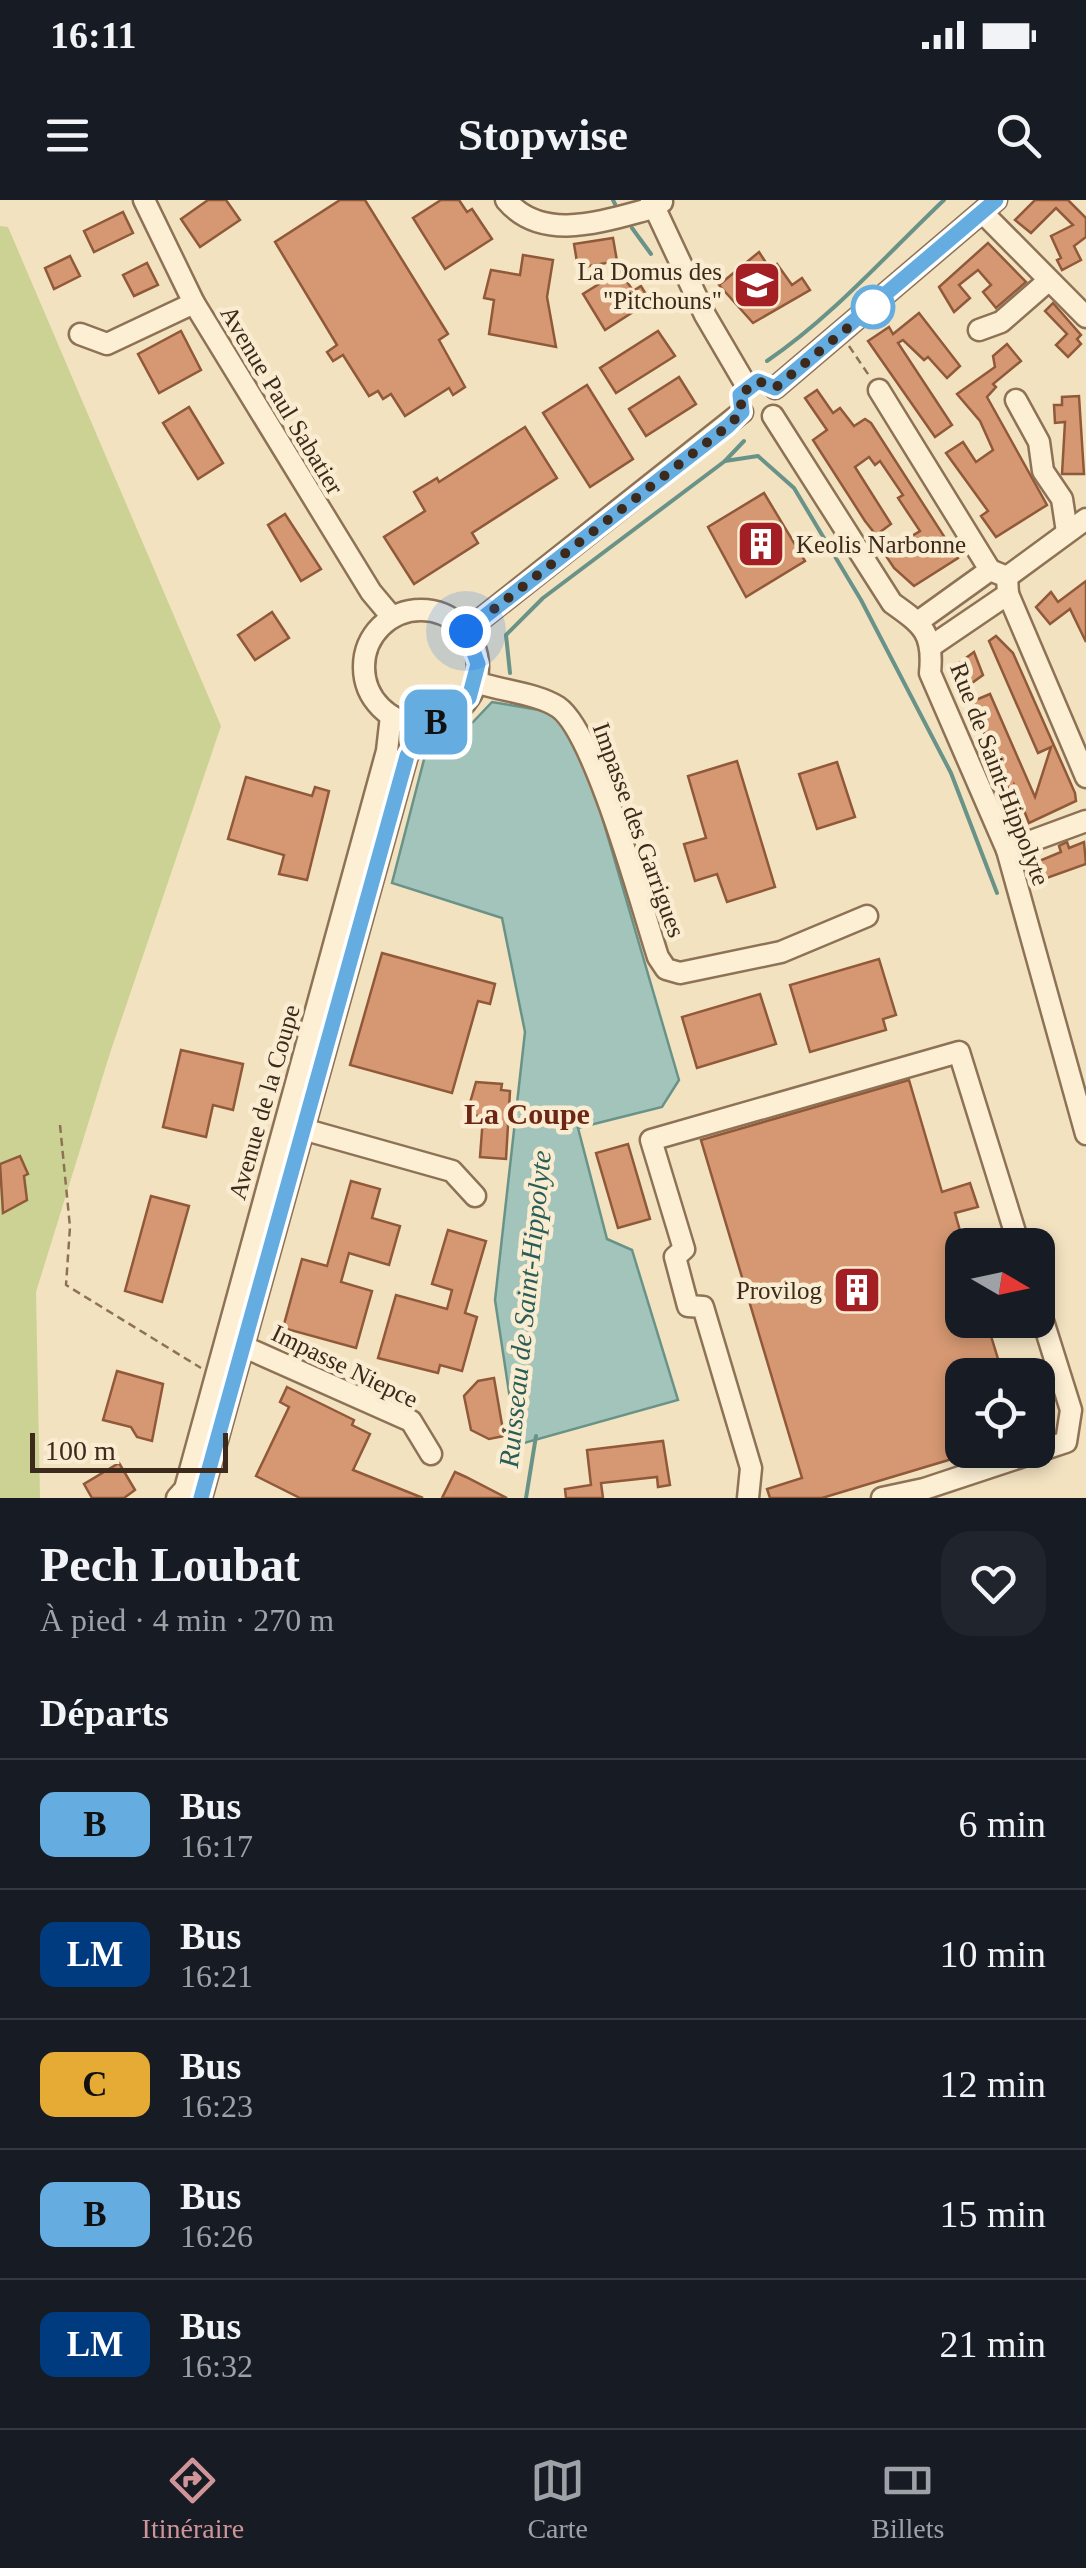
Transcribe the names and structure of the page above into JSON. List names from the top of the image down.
{
  "streets": {
    "street": [
      "Avenue Paul Sabatier",
      "Rue de Saint-Hippolyte",
      "Impasse des Garrigues",
      "Avenue de la Coupe",
      "Impasse Niepce"
    ]
  },
  "crossings": [
    ["Avenue Paul Sabatier", "Impasse des Garrigues"],
    ["Avenue Paul Sabatier", "Avenue de la Coupe"],
    ["Impasse des Garrigues", "Avenue de la Coupe"],
    ["Avenue de la Coupe", "Impasse Niepce"]
  ],
  "districts": ["La Coupe"],
  "water": ["Ruisseau de Saint-Hippolyte"],
  "places": {
    "school or university": ["La Domus des \"Pitchouns\""],
    "building": ["Keolis Narbonne", "Provilog"]
  },
  "lines": ["bus line B"],
  "scale_bar": "100 m",
  "north": "right",
  "page": {
    "status": "16:11",
    "header": "Stopwise",
    "on_map": "B",
    "scale": "100 m",
    "heading": [
      ["Pech Loubat", "À pied · 4 min · 270 m"],
      "Départs"
    ],
    "list": [
      {
        "mark": "B",
        "name": "Bus",
        "note": "16:17",
        "value": "6 min"
      },
      {
        "mark": "LM",
        "name": "Bus",
        "note": "16:21",
        "value": "10 min"
      },
      {
        "mark": "C",
        "name": "Bus",
        "note": "16:23",
        "value": "12 min"
      },
      {
        "mark": "B",
        "name": "Bus",
        "note": "16:26",
        "value": "15 min"
      },
      {
        "mark": "LM",
        "name": "Bus",
        "note": "16:32",
        "value": "21 min"
      }
    ],
    "tabs": ["Itinéraire", "Carte", "Billets"]
  }
}
